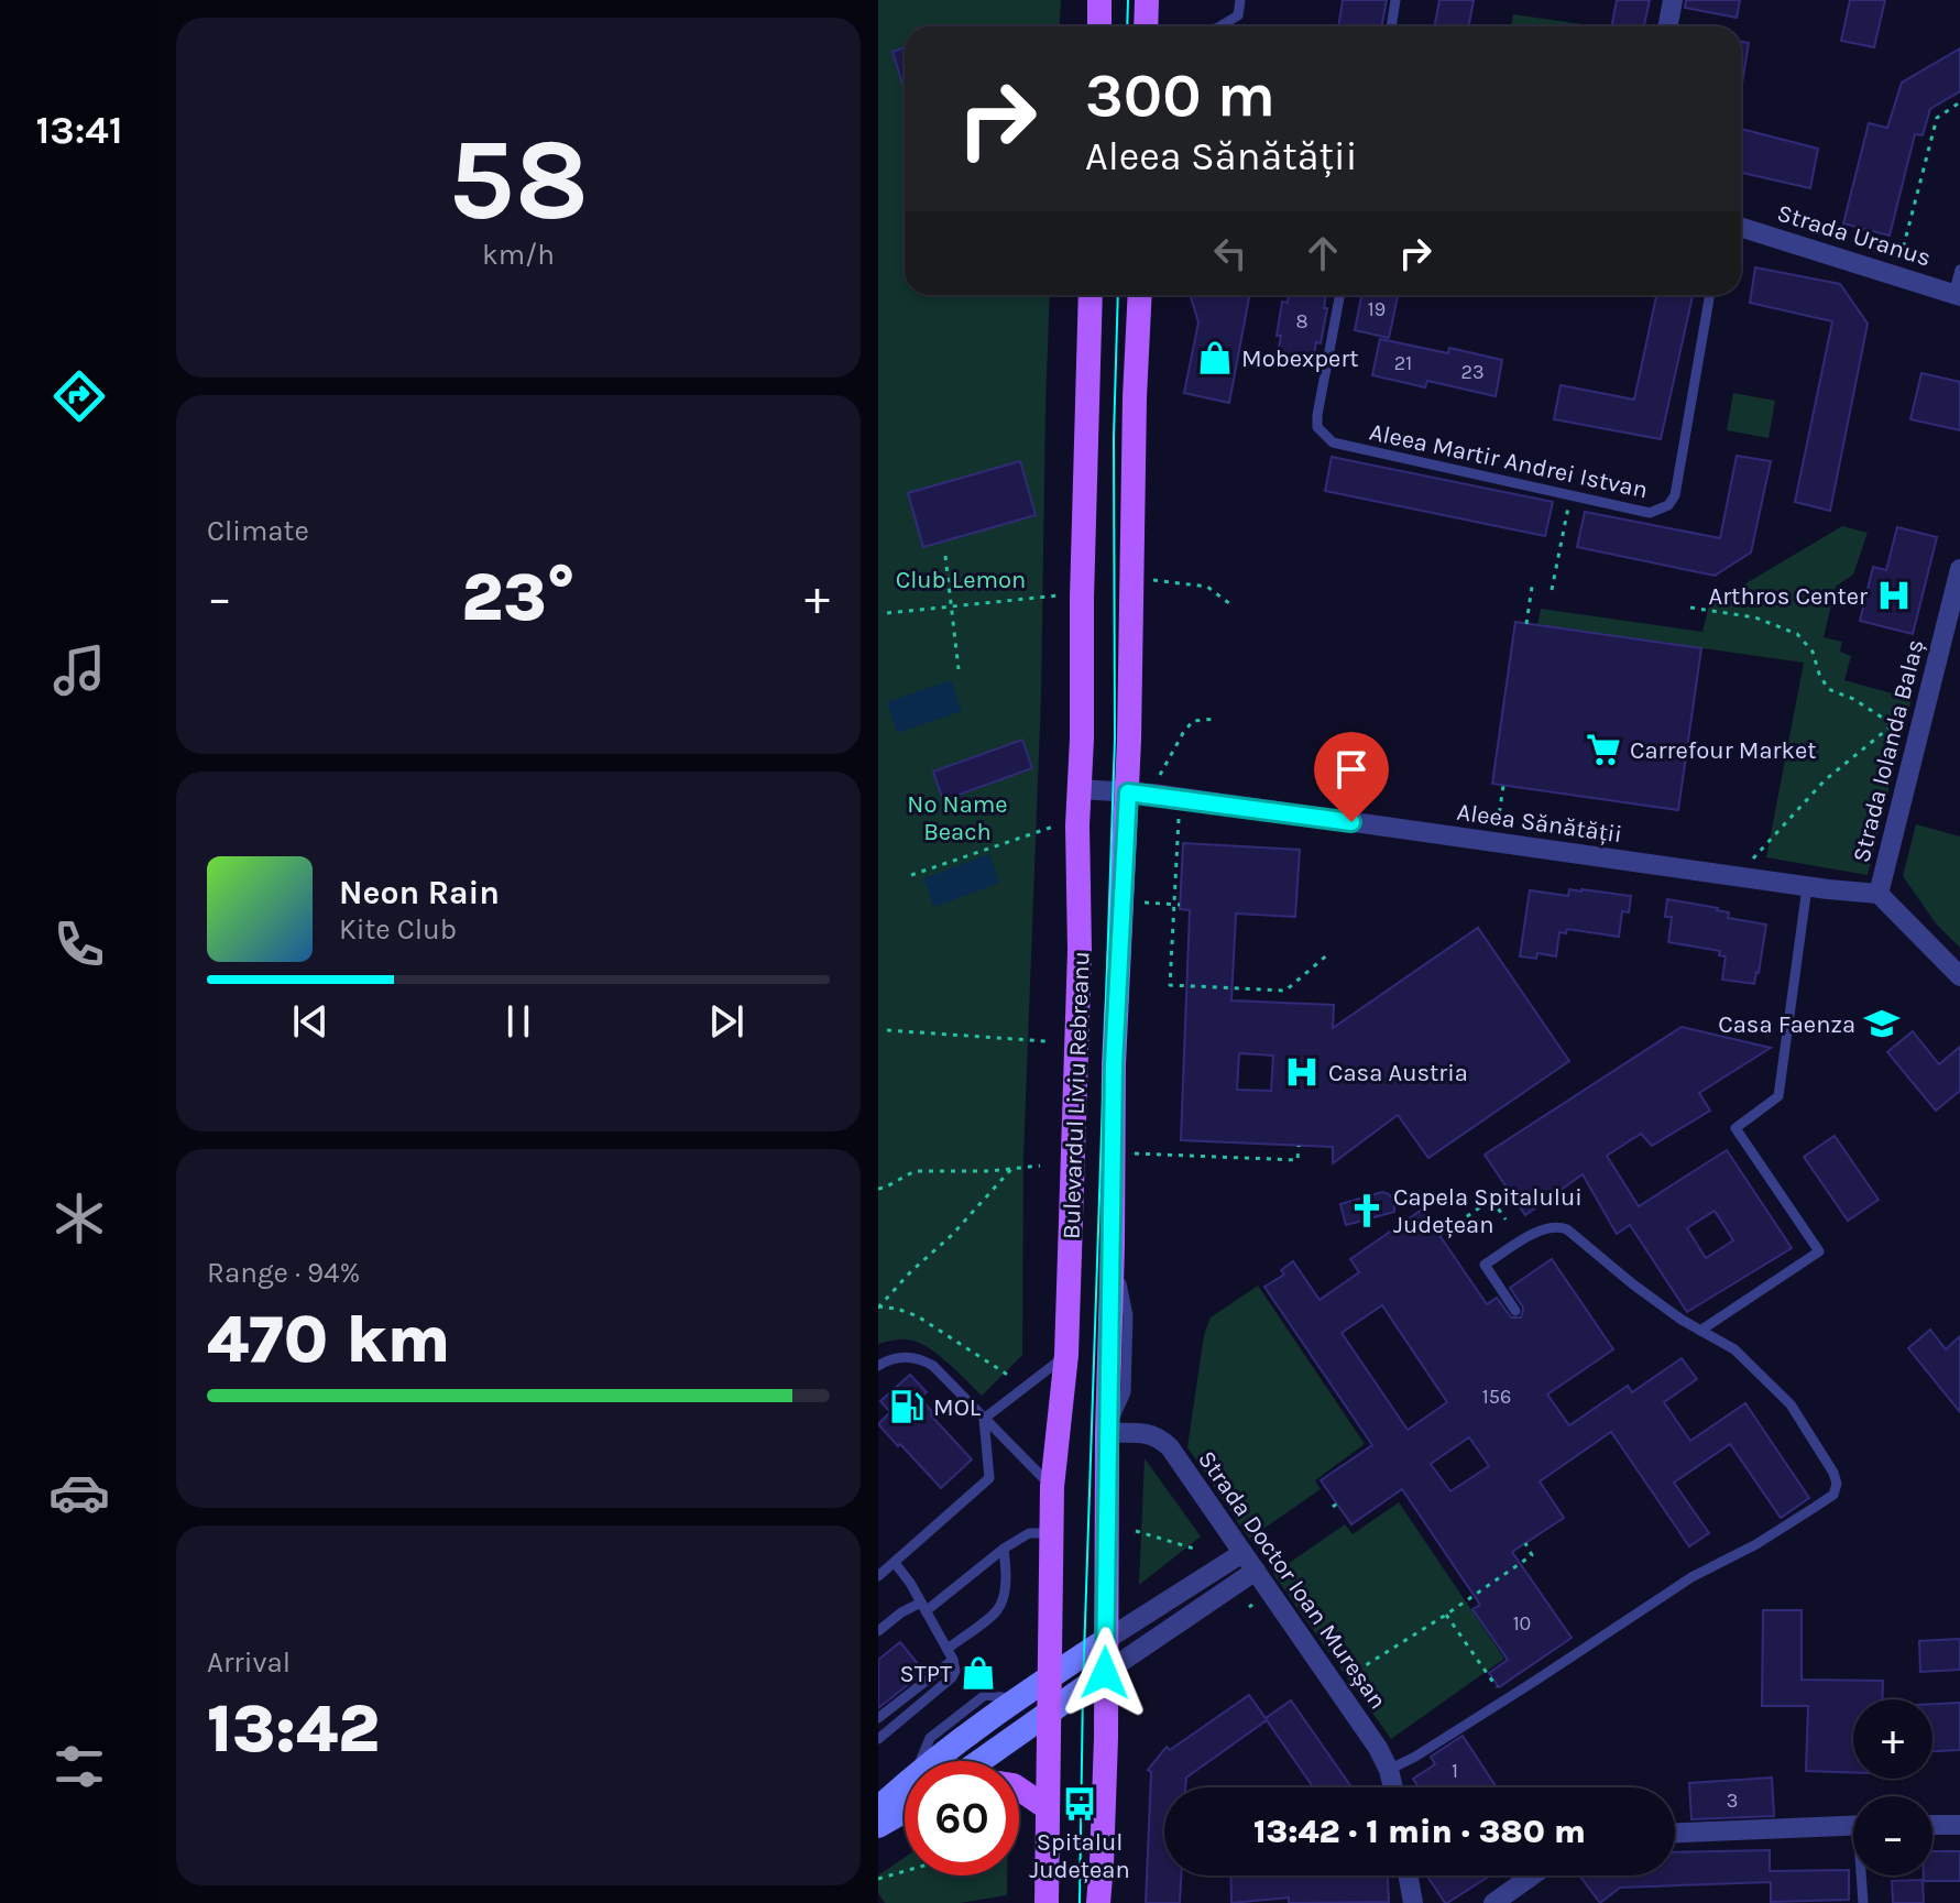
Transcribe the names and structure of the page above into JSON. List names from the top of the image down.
{
  "streets": {
    "main road": ["Bulevardul Liviu Rebreanu"],
    "street": [
      "Strada Uranus",
      "Strada Iolanda Balaș",
      "Aleea Sănătății",
      "Strada Doctor Ioan Mureșan"
    ],
    "lane": ["Aleea Martir Andrei Istvan"]
  },
  "crossings": [
    ["Strada Iolanda Balaș", "Aleea Sănătății"],
    ["Aleea Sănătății", "Bulevardul Liviu Rebreanu"],
    ["Bulevardul Liviu Rebreanu", "Strada Doctor Ioan Mureșan"]
  ],
  "parks": ["Club Lemon", "No Name Beach"],
  "places": {
    "shop": ["Mobexpert", "STPT"],
    "hospital": ["Arthros Center", "Casa Austria"],
    "supermarket": ["Carrefour Market"],
    "school or university": ["Casa Faenza"],
    "church": ["Capela Spitalului Județean"],
    "fuel station": ["MOL"],
    "bus stop": ["Spitalul Județean"]
  },
  "house_numbers": [
    "19",
    "8",
    "21",
    "23",
    "156",
    "10",
    "1",
    "3"
  ],
  "page": {
    "tabs": "13:41",
    "tile": [
      ["58", "km/h"],
      "Climate",
      ["Range · 94%", "470 km"],
      ["Arrival", "13:42"]
    ],
    "turn": ["300 m", "Aleea Sănătății"],
    "heat": ["−", "23°", "+"],
    "song": ["Neon Rain", "Kite Club"],
    "map_buttons": ["+", "−"],
    "limit": "60",
    "trip": "13:42 · 1 min · 380 m"
  }
}
